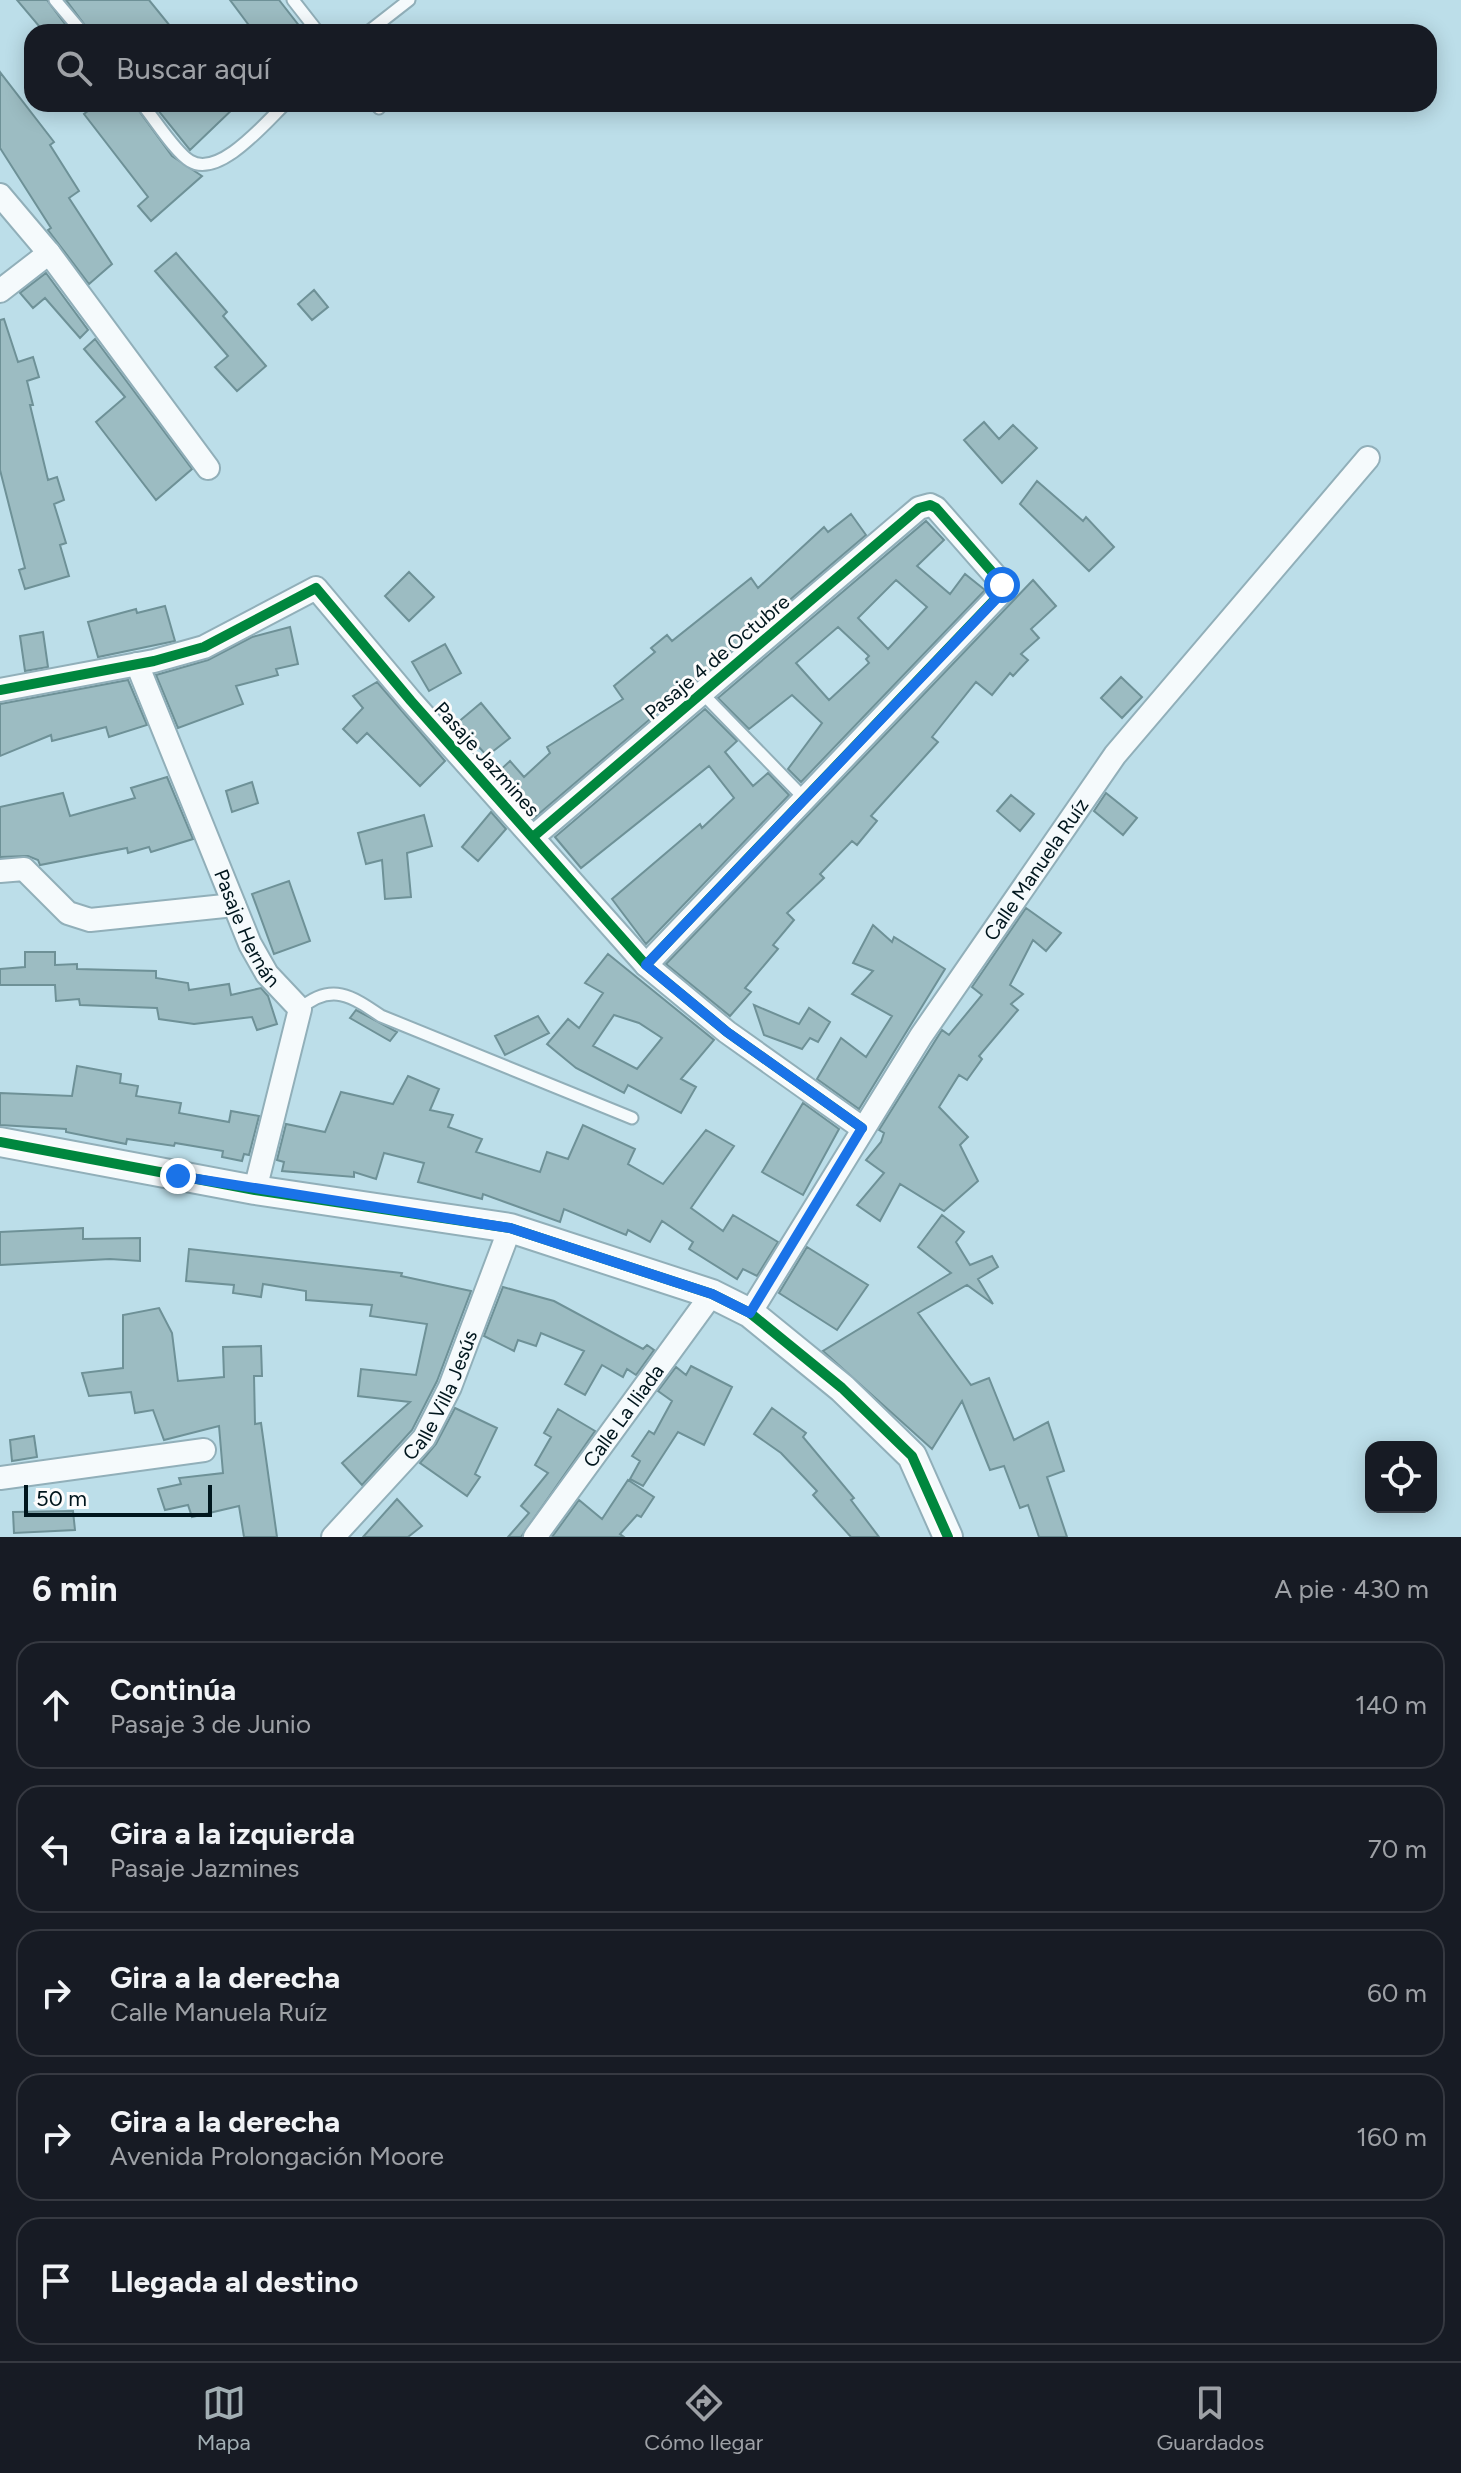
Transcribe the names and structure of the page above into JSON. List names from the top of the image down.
{
  "streets": {
    "street": [
      "Pasaje 4 de Octubre",
      "Pasaje Jazmines",
      "Calle Manuela Ruíz",
      "Pasaje Hernán",
      "Calle Villa Jesús",
      "Calle La Iliada"
    ]
  },
  "crossings": [
    ["Pasaje 4 de Octubre", "Pasaje Jazmines"],
    ["Pasaje Jazmines", "Calle Manuela Ruíz"],
    ["Pasaje Jazmines", "Pasaje Hernán"]
  ],
  "scale_bar": "50 m",
  "page": {
    "search": "Buscar aquí",
    "scale": "50 m",
    "heading": ["6 min", "A pie · 430 m"],
    "list": [
      ["Continúa", "Pasaje 3 de Junio", "140 m"],
      ["Gira a la izquierda", "Pasaje Jazmines", "70 m"],
      ["Gira a la derecha", "Calle Manuela Ruíz", "60 m"],
      ["Gira a la derecha", "Avenida Prolongación Moore", "160 m"],
      "Llegada al destino"
    ],
    "nav": ["Mapa", "Cómo llegar", "Guardados"]
  }
}
